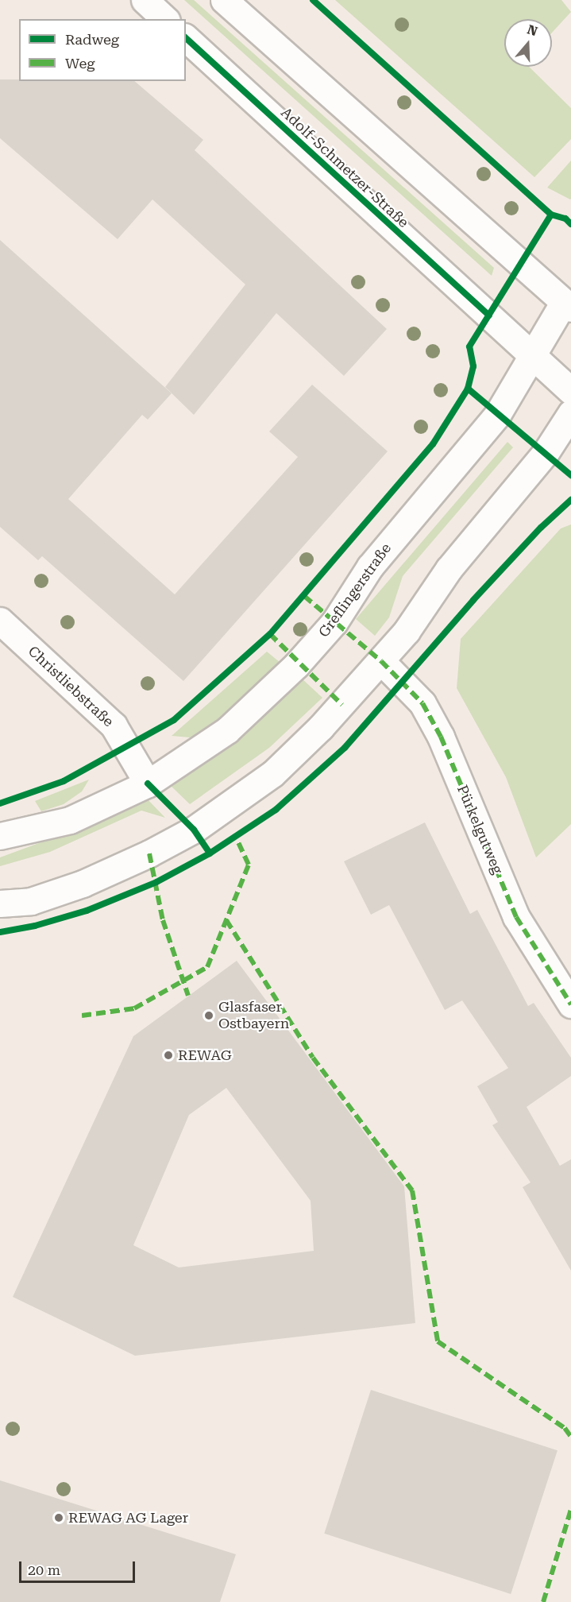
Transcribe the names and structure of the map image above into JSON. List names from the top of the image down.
{
  "streets": {
    "street": [
      "Adolf-Schmetzer-Straße",
      "Greflingerstraße",
      "Christliebstraße",
      "Pürkelgutweg"
    ]
  },
  "crossings": [
    ["Adolf-Schmetzer-Straße", "Greflingerstraße"],
    ["Greflingerstraße", "Christliebstraße"]
  ],
  "places": ["Glasfaser Ostbayern", "REWAG", "REWAG AG Lager"],
  "legend": ["Radweg", "Weg"],
  "scale_bar": "20 m",
  "north": "top"
}
